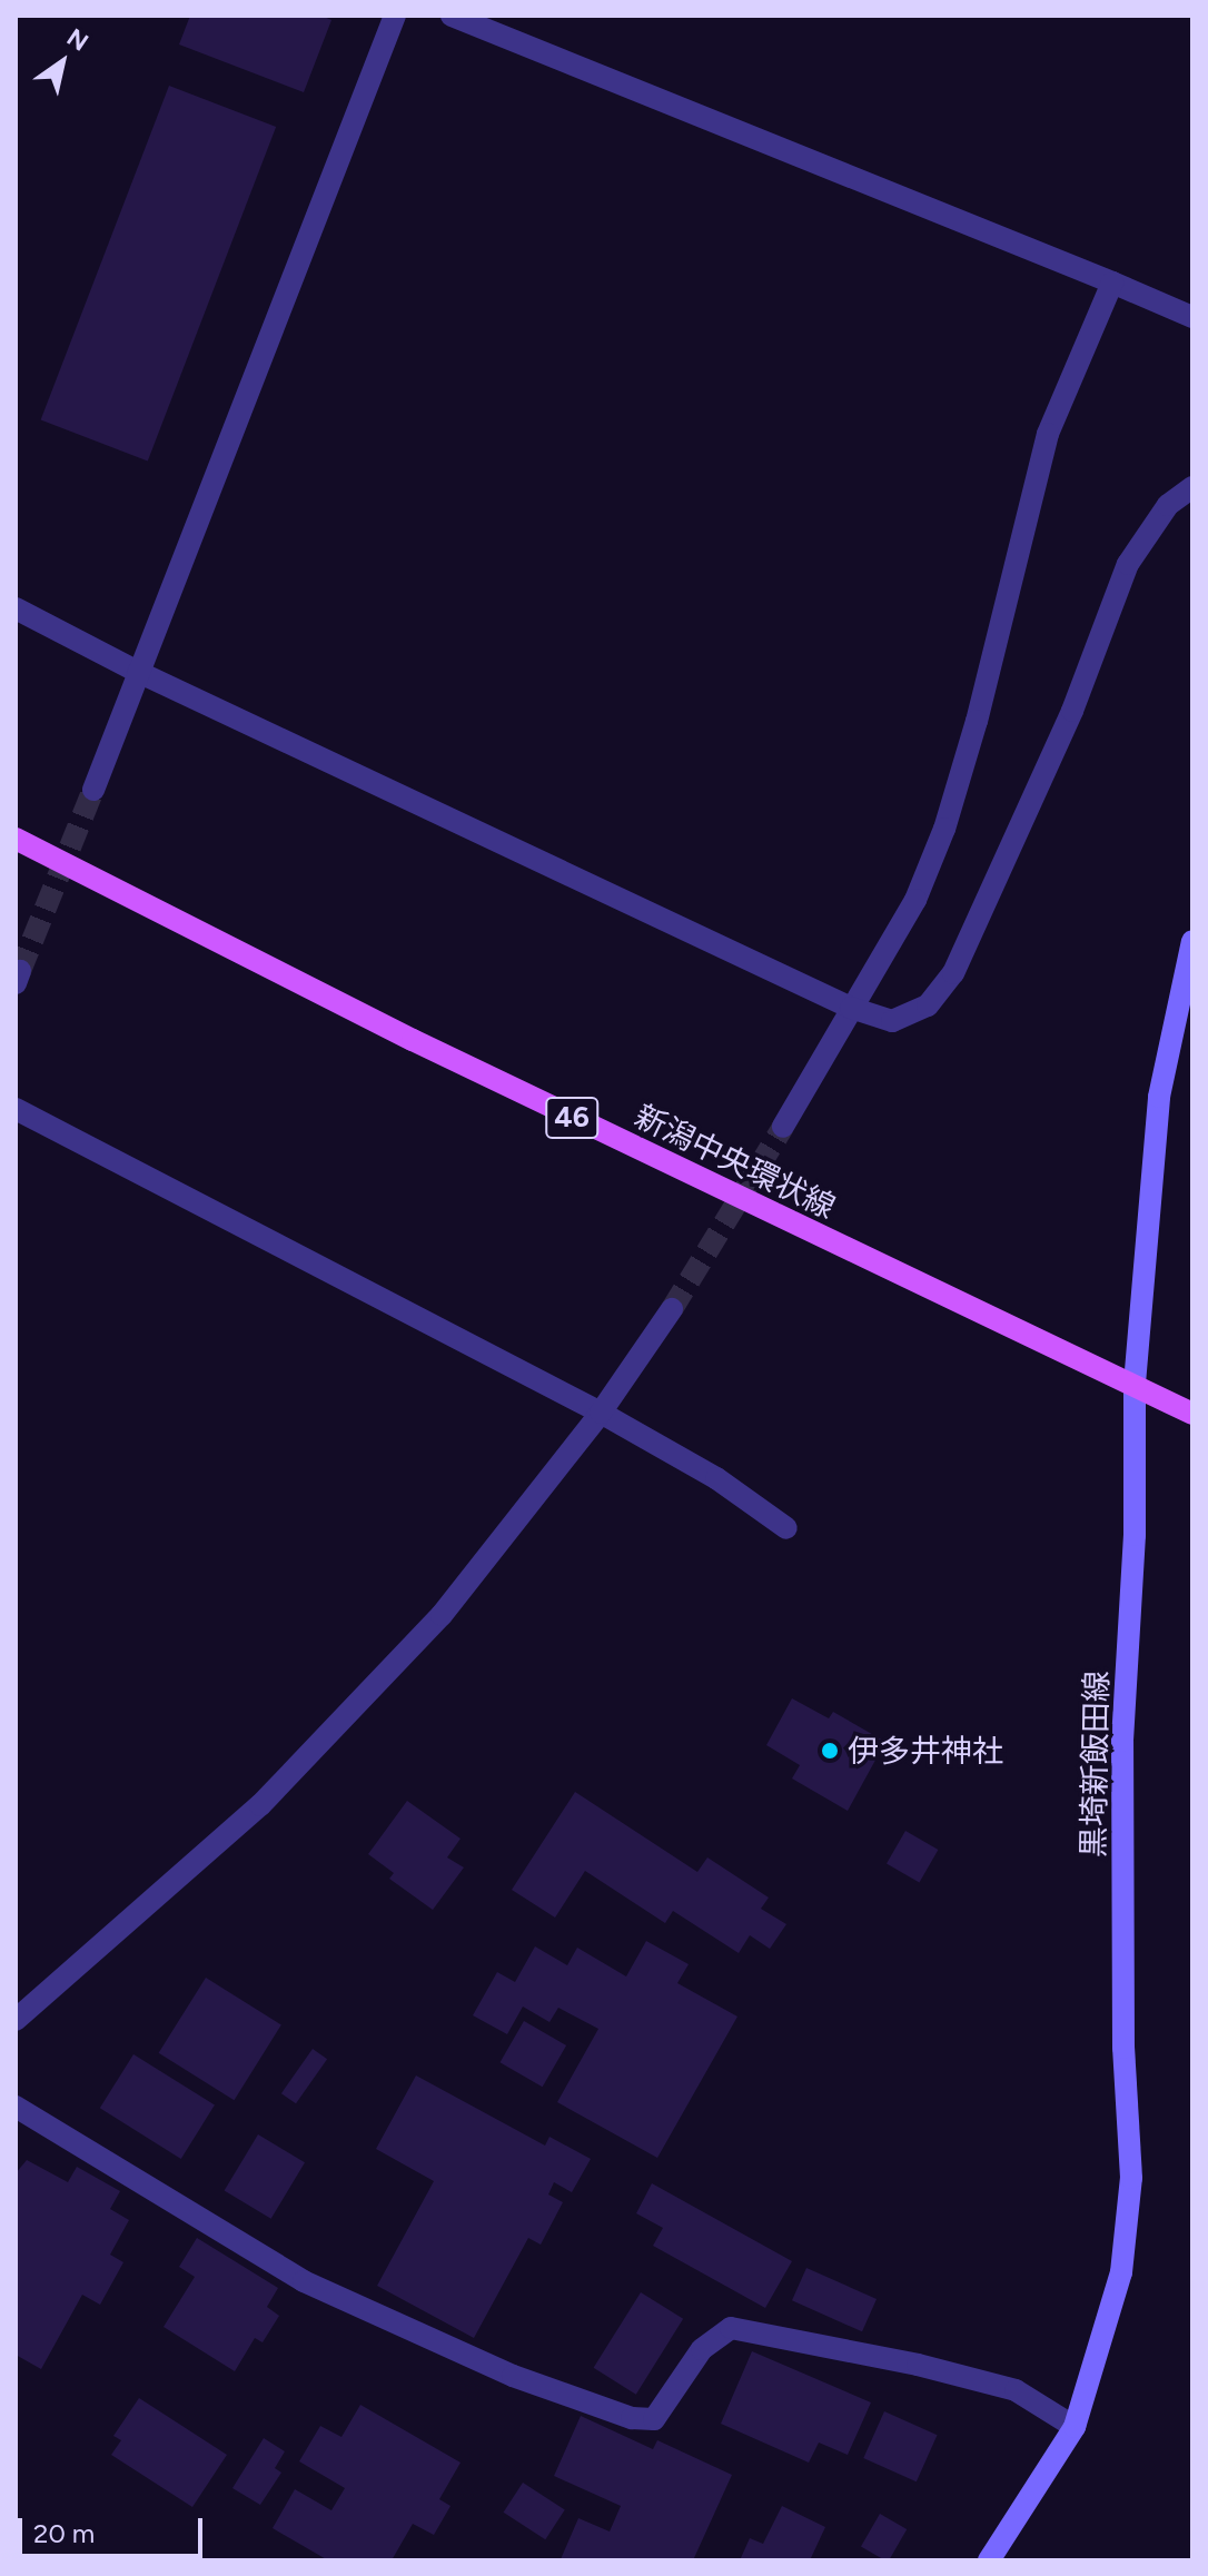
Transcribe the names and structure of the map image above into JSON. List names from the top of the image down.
{
  "streets": {
    "main road": ["46", "新潟中央環状線", "黒埼新飯田線"]
  },
  "crossings": [
    ["新潟中央環状線", "黒埼新飯田線"]
  ],
  "places": ["伊多井神社"],
  "scale_bar": "20 m",
  "north": "top right"
}
